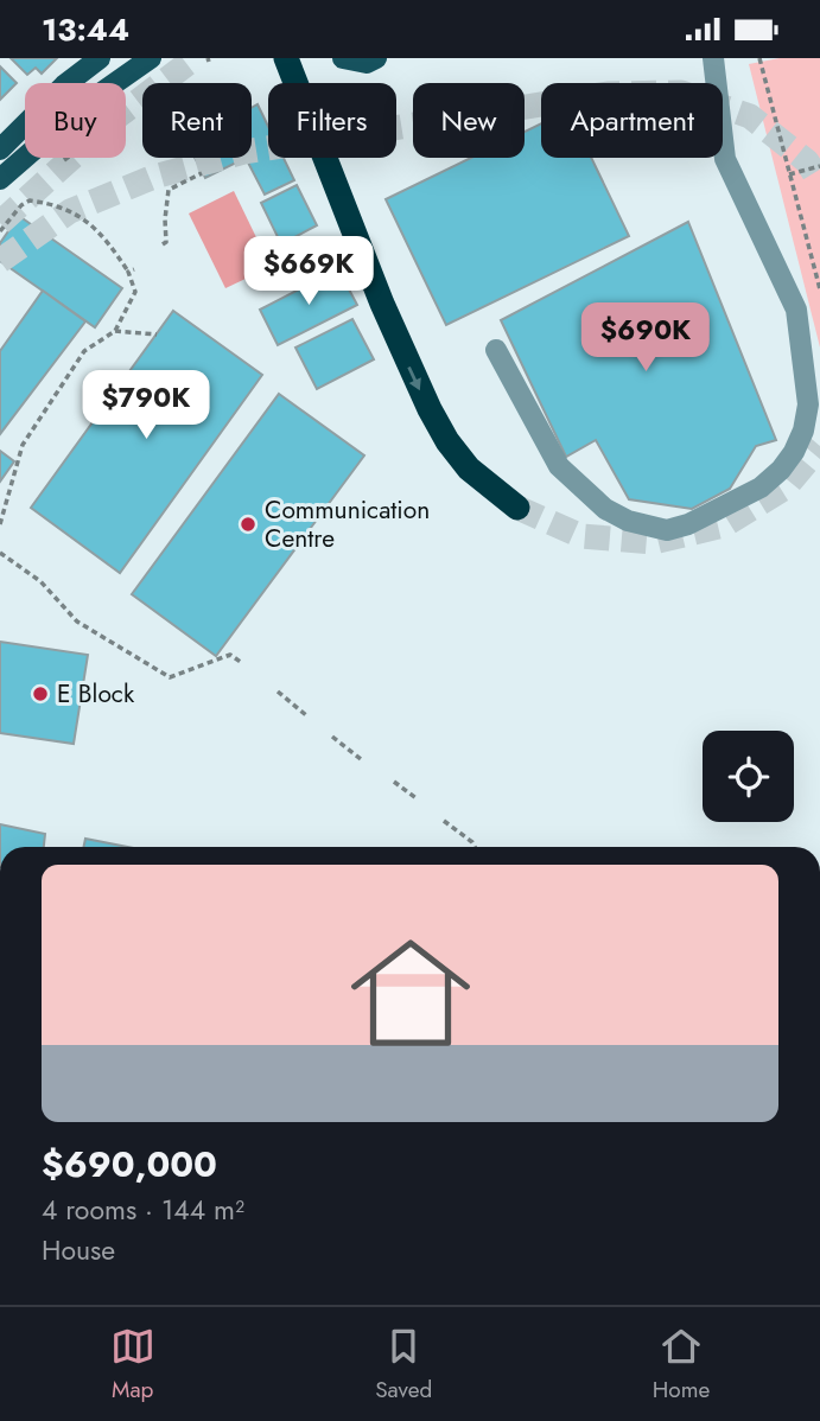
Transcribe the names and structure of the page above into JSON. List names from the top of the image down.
{
  "places": ["Communication Centre", "E Block"],
  "page": {
    "status": "13:44",
    "chip": [
      "Buy",
      "Rent",
      "Filters",
      "New",
      "Apartment"
    ],
    "price": ["$669K", "$690K", "$790K"],
    "list": [
      {
        "name": "$690,000",
        "note": "4 rooms · 144 m² · House"
      }
    ],
    "tabs": ["Map", "Saved", "Home"]
  }
}
